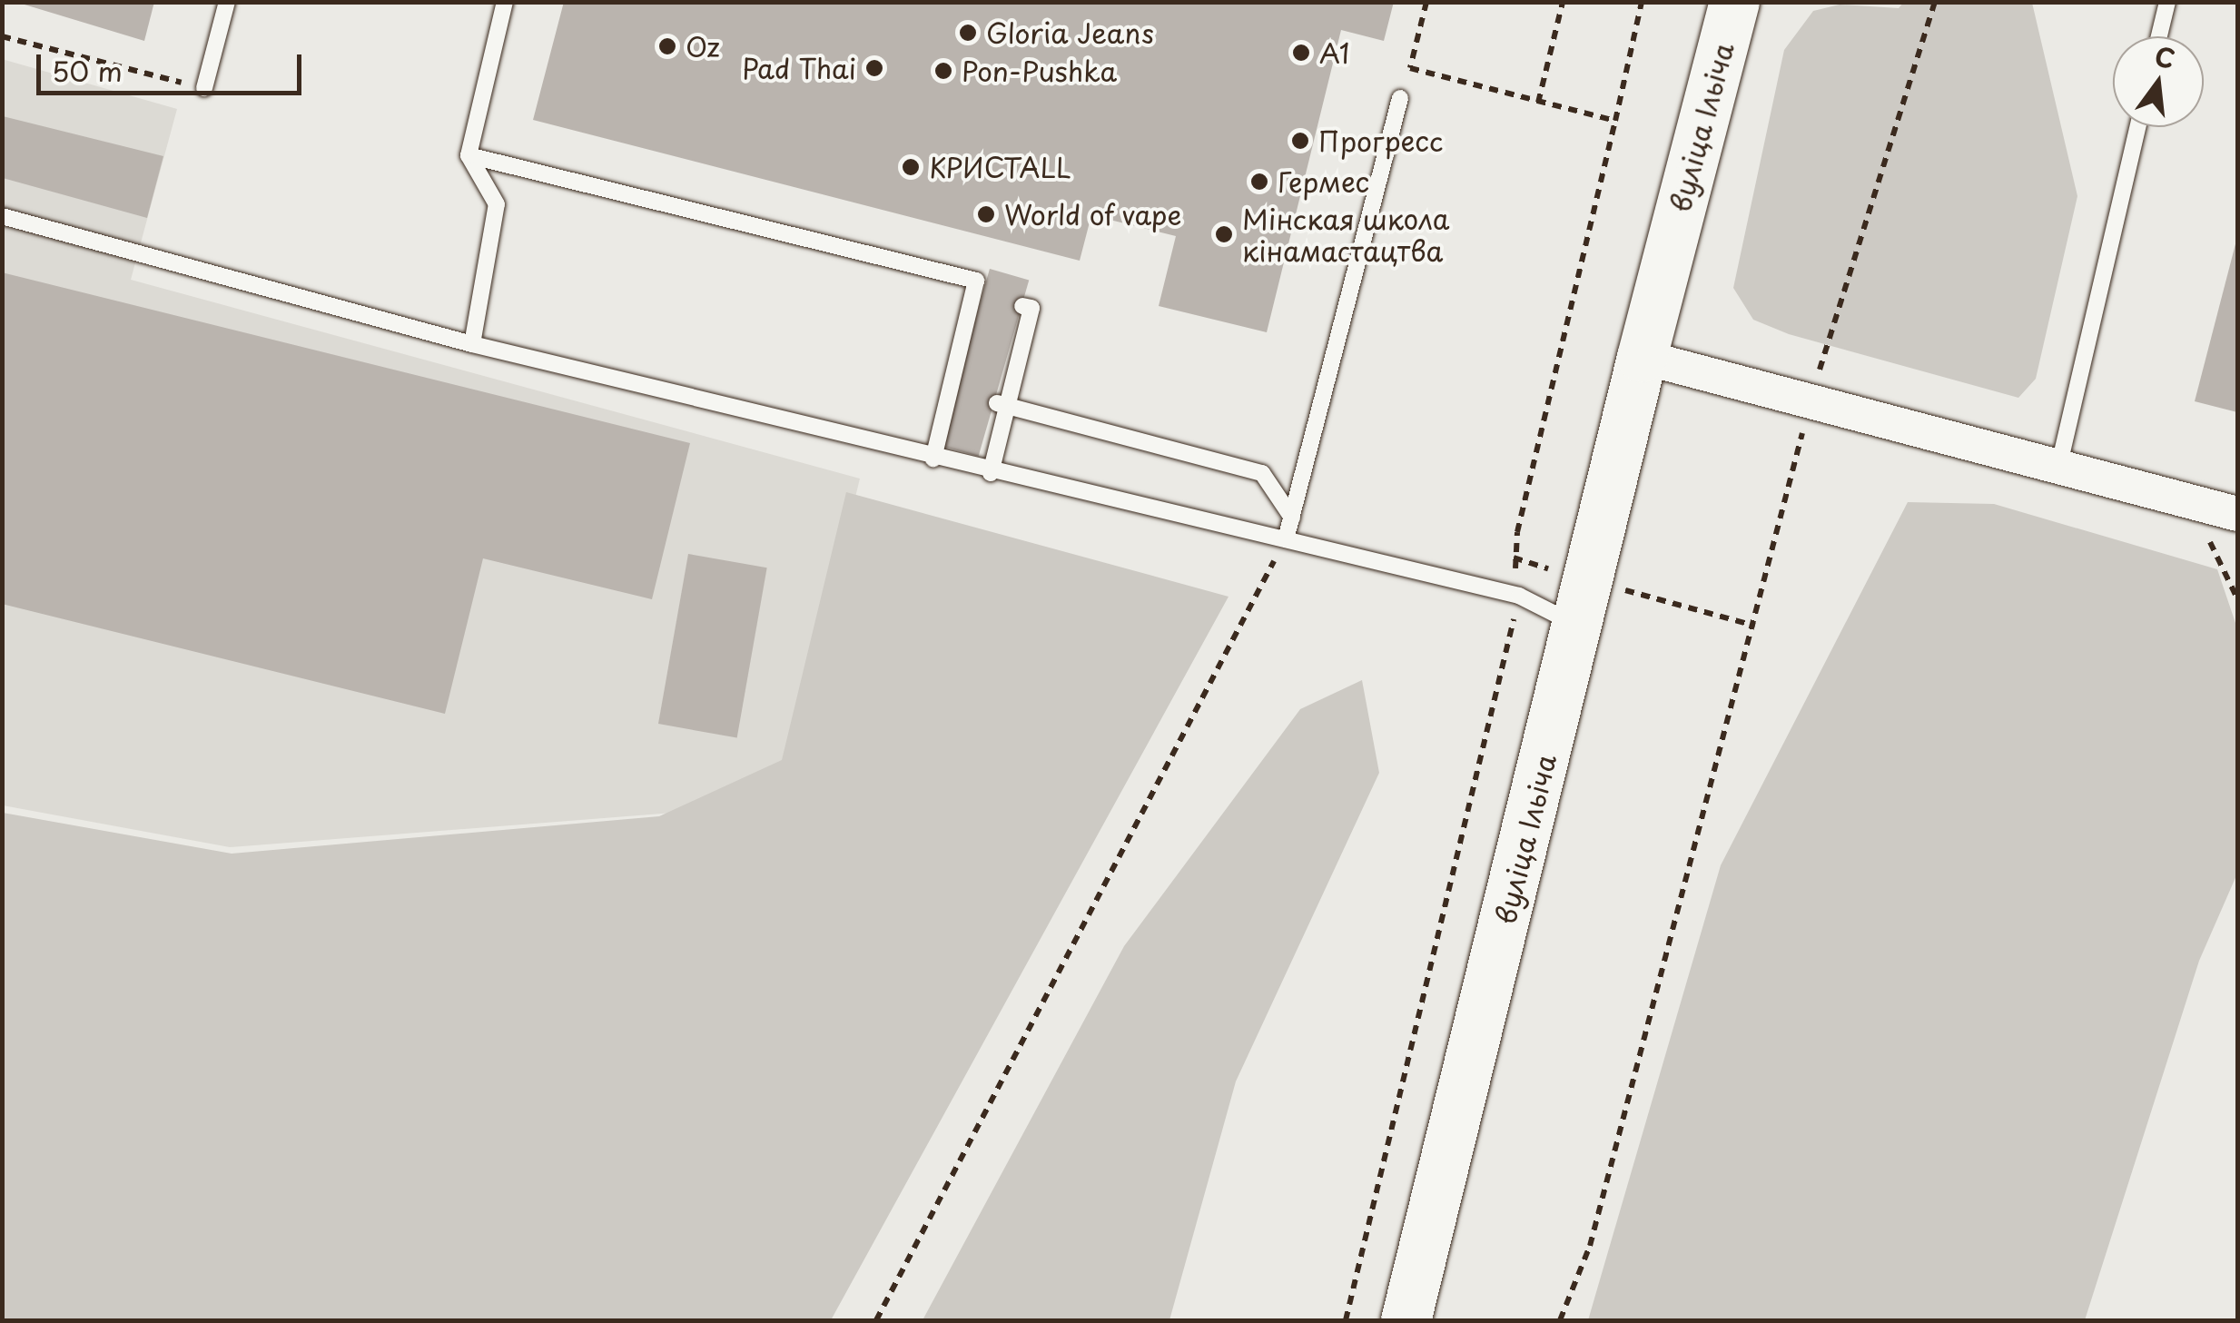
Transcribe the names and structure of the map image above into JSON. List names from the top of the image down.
{
  "streets": {
    "main road": ["вуліца Ільіча"]
  },
  "places": [
    "Gloria Jeans",
    "Oz",
    "A1",
    "Pad Thai",
    "Pon-Pushka",
    "Прогресс",
    "КРИСТАLL",
    "Гермес",
    "World of vape",
    "Мінская школа кінамастацтва"
  ],
  "scale_bar": "50 m",
  "north": "top"
}
